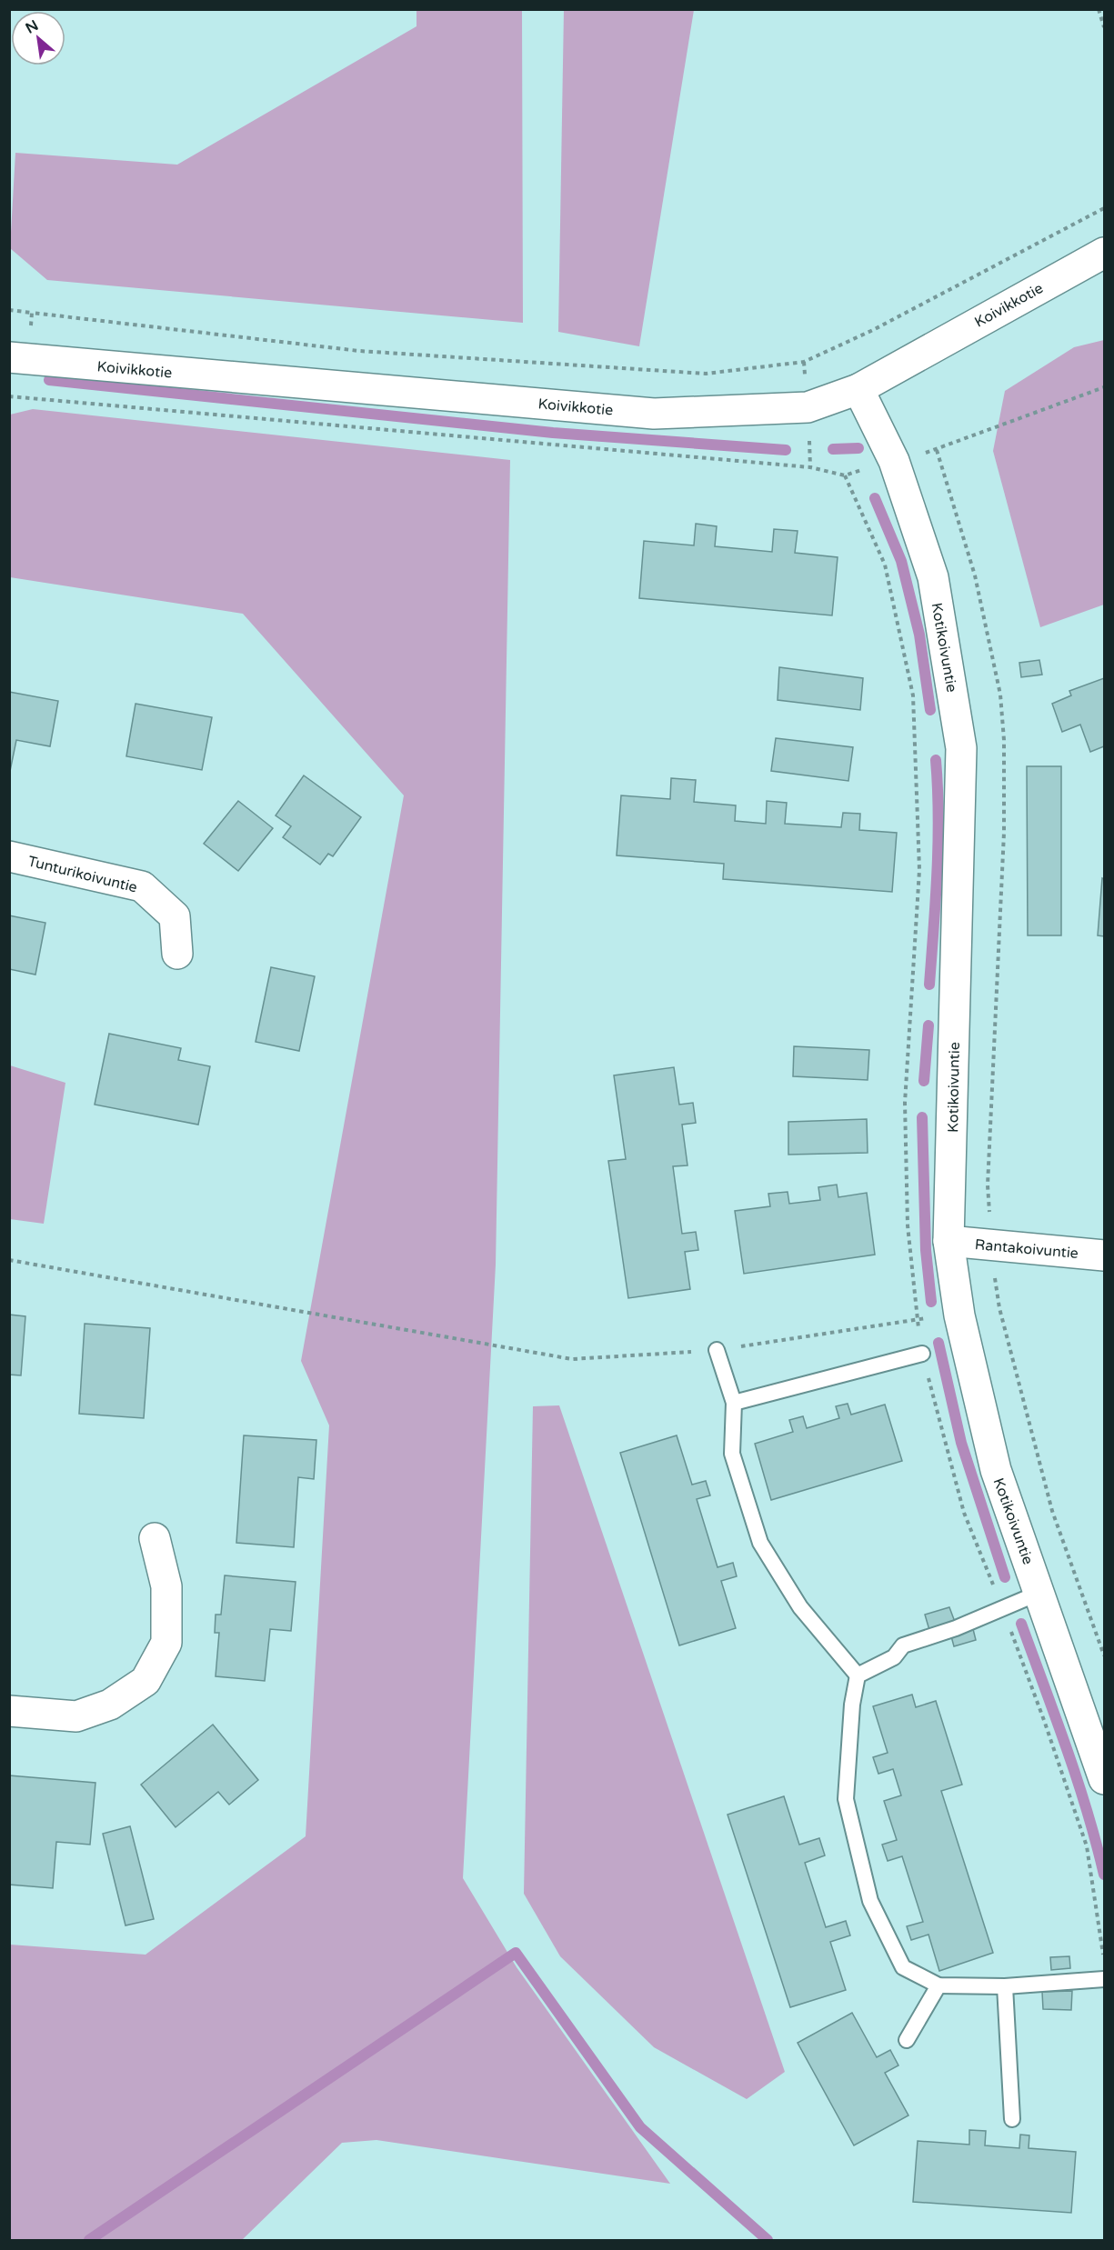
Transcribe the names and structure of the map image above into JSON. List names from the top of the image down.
{
  "streets": {
    "street": [
      "Koivikkotie",
      "Kotikoivuntie",
      "Tunturikoivuntie",
      "Rantakoivuntie"
    ]
  },
  "crossings": [
    ["Koivikkotie", "Kotikoivuntie"],
    ["Kotikoivuntie", "Rantakoivuntie"]
  ],
  "north": "top left"
}
